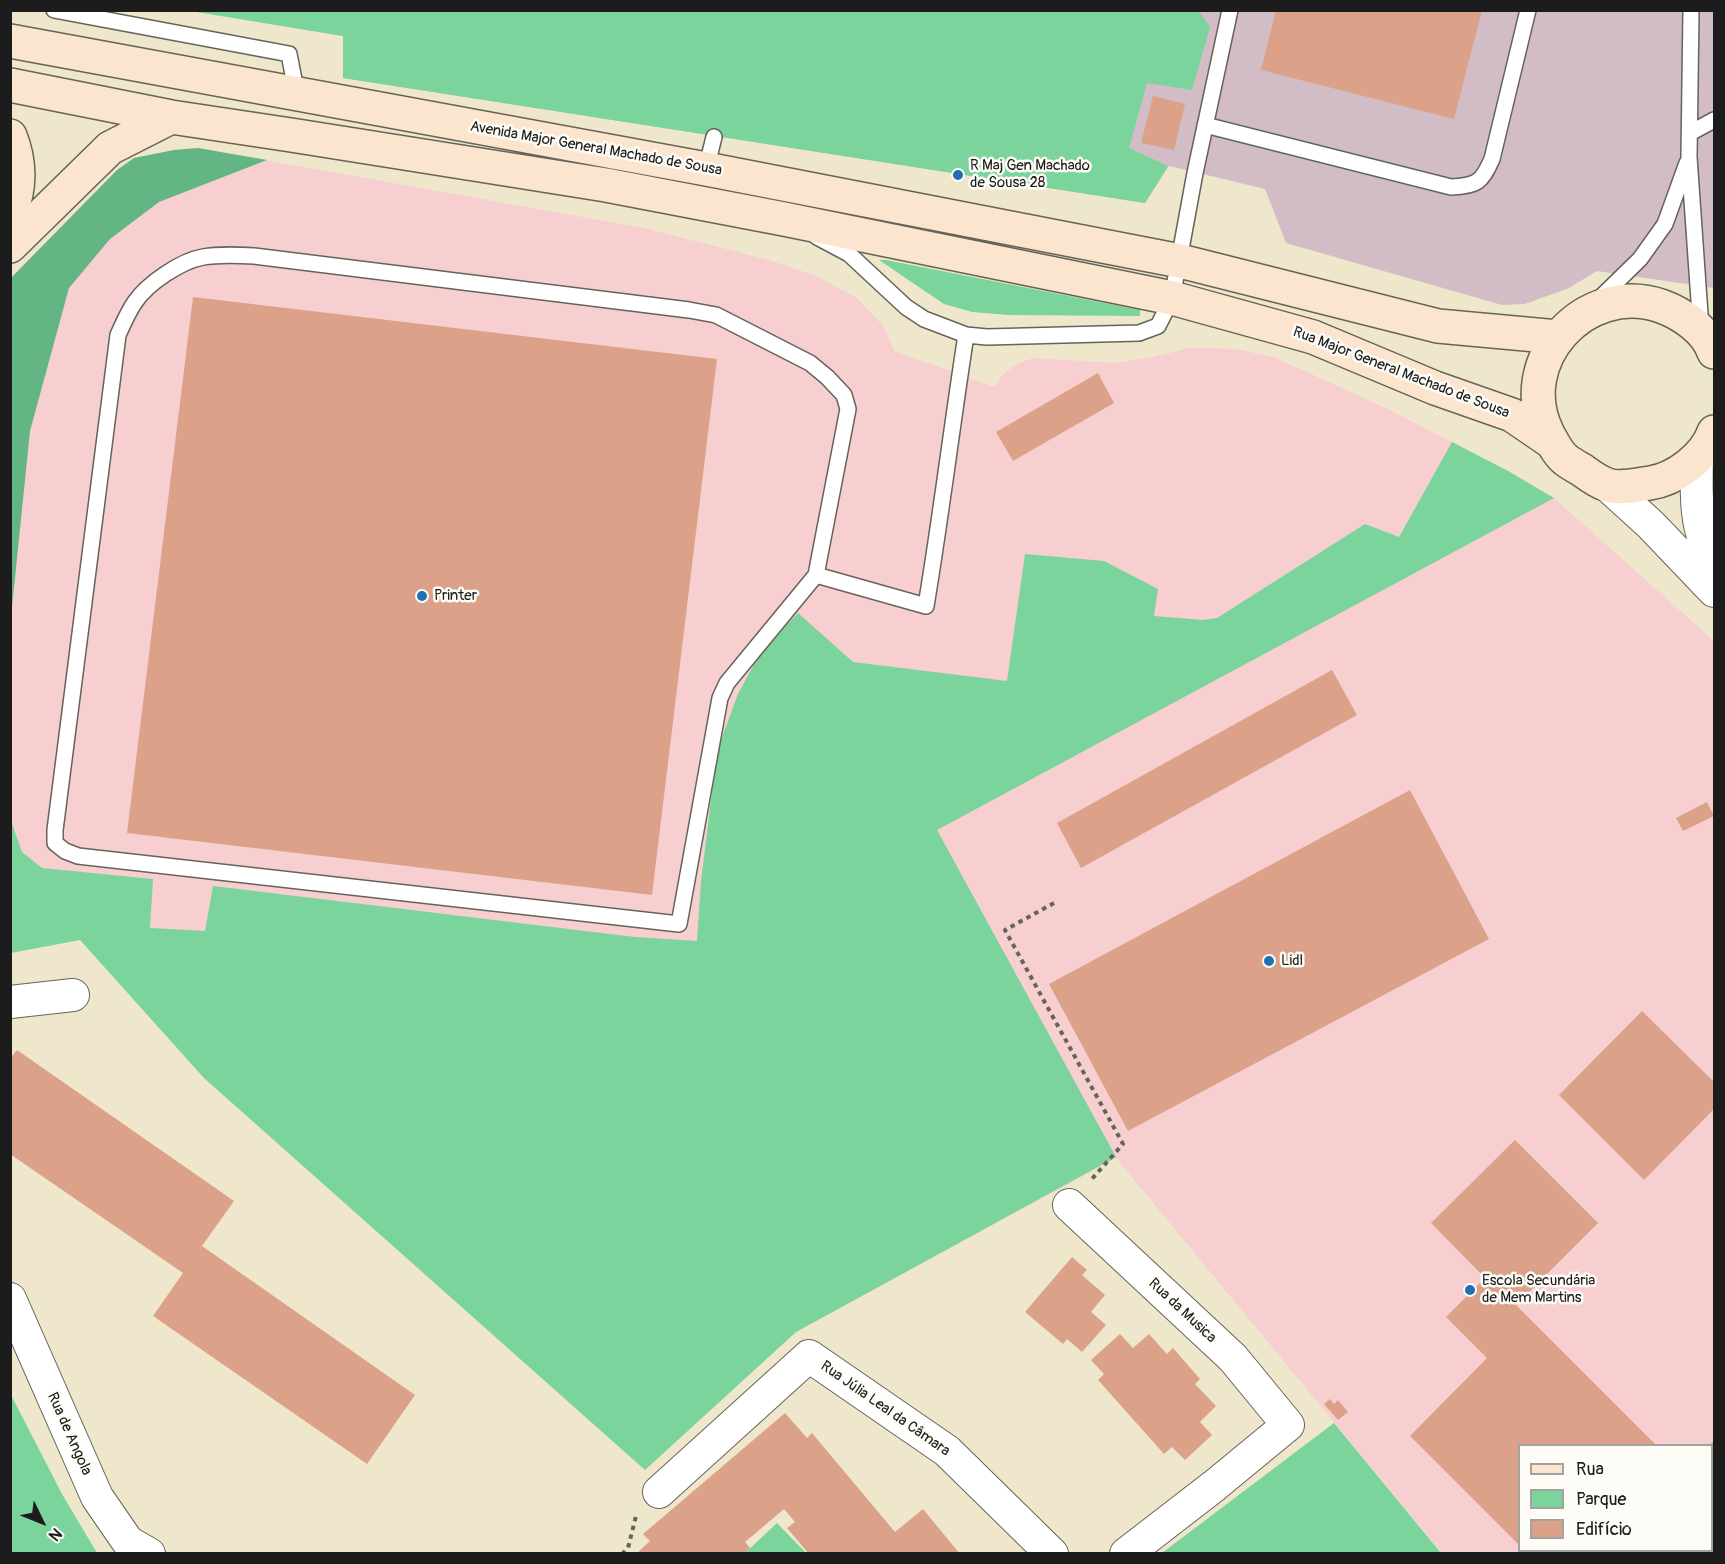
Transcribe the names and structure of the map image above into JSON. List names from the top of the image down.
{
  "streets": {
    "street": [
      "Avenida Major General Machado de Sousa",
      "Rua Major General Machado de Sousa",
      "Rua da Musica",
      "Rua Júlia Leal da Câmara",
      "Rua de Angola"
    ]
  },
  "places": [
    "R Maj Gen Machado de Sousa 28",
    "Printer",
    "Lidl",
    "Escola Secundária de Mem Martins"
  ],
  "legend": ["Rua", "Parque", "Edifício"],
  "north": "bottom right"
}
